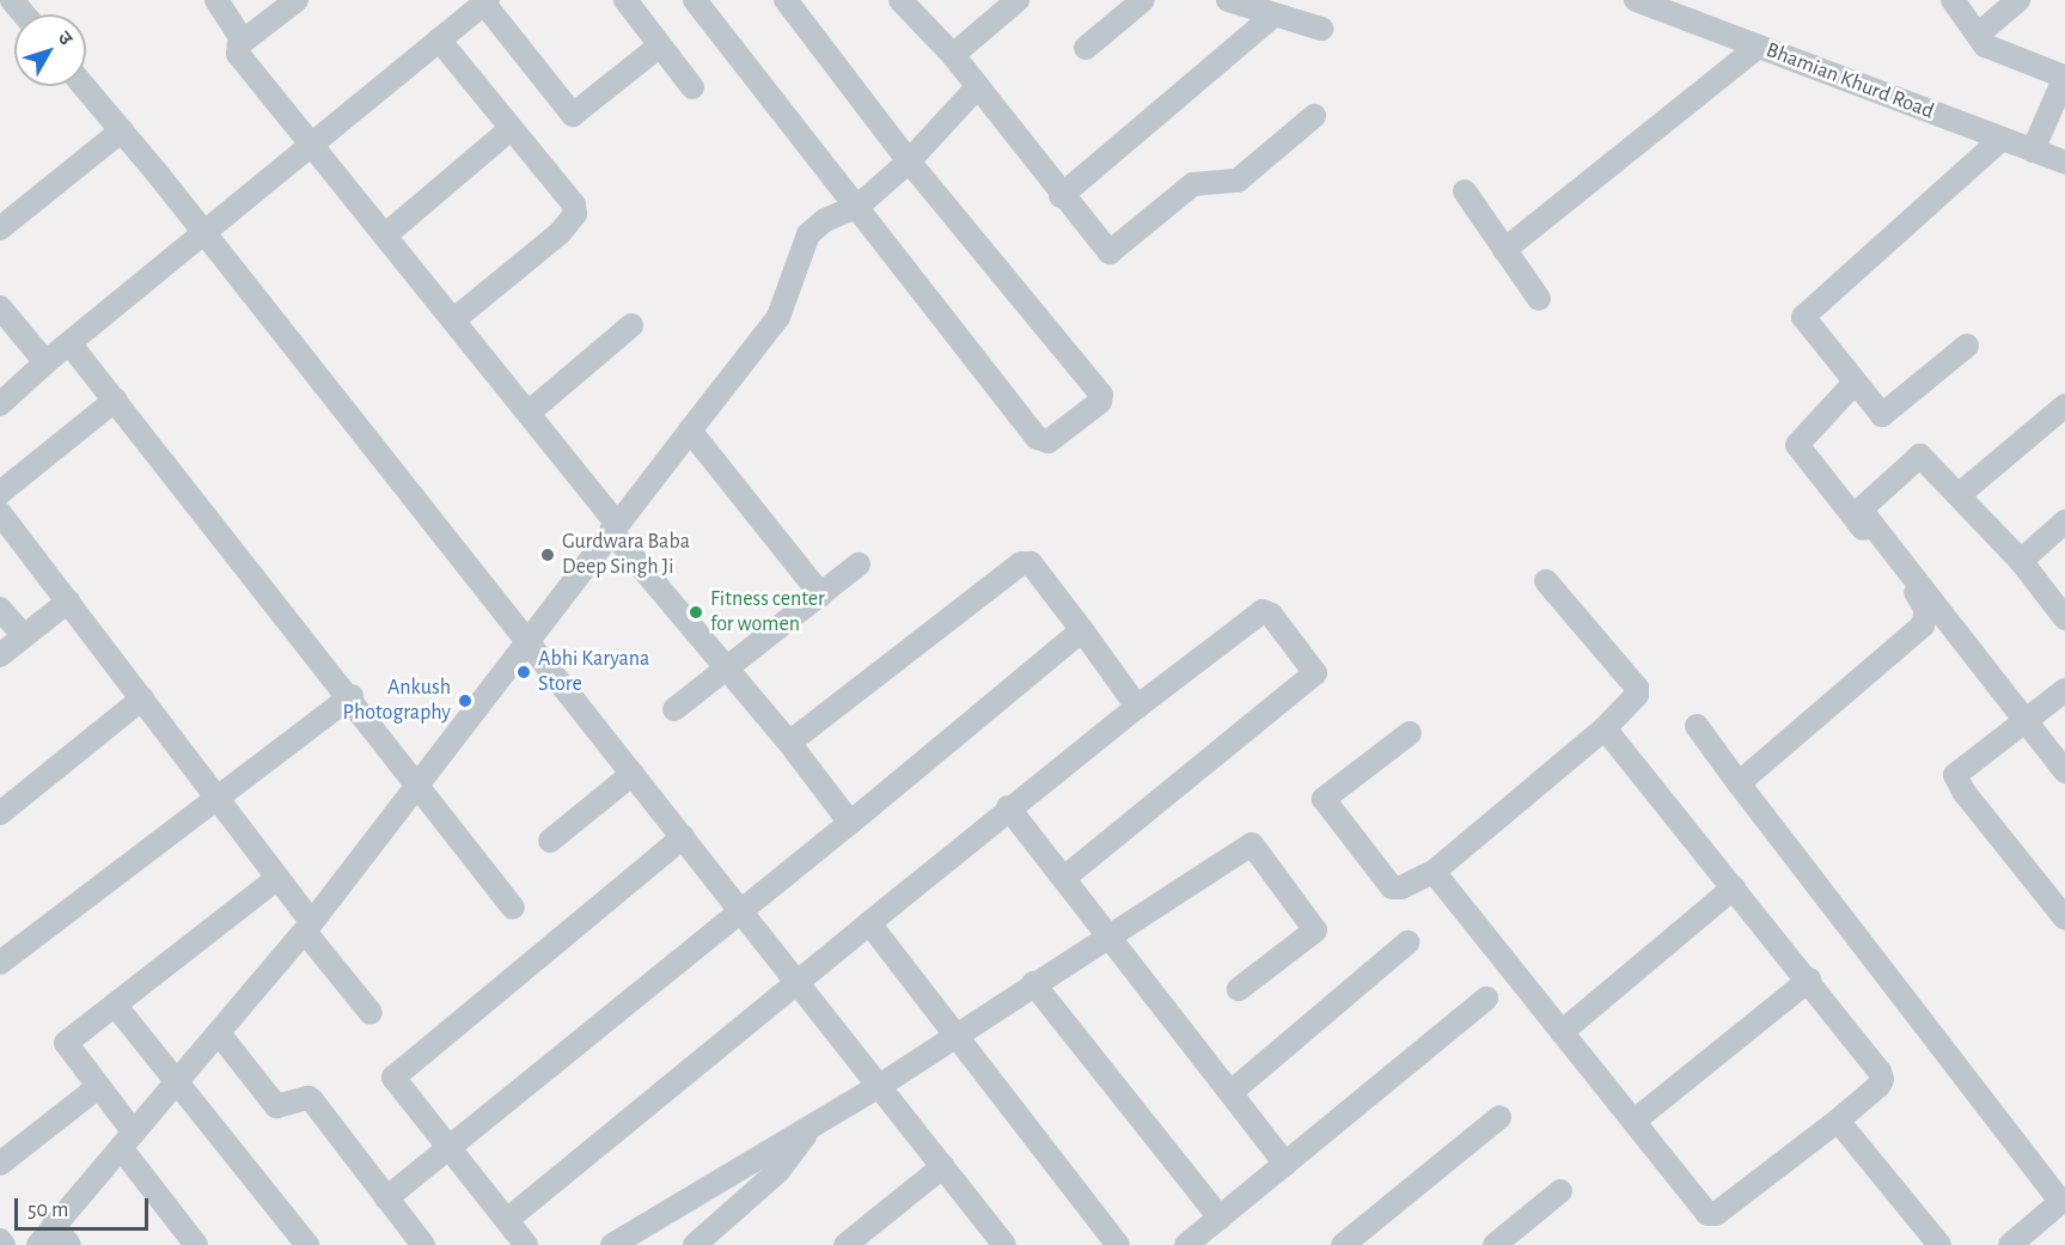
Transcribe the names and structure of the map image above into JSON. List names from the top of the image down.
{
  "streets": {
    "street": ["Bhamian Khurd Road"]
  },
  "places": [
    "Gurdwara Baba Deep Singh Ji",
    "Fitness center for women",
    "Abhi Karyana Store",
    "Ankush Photography"
  ],
  "scale_bar": "50 m",
  "north": "top right"
}
